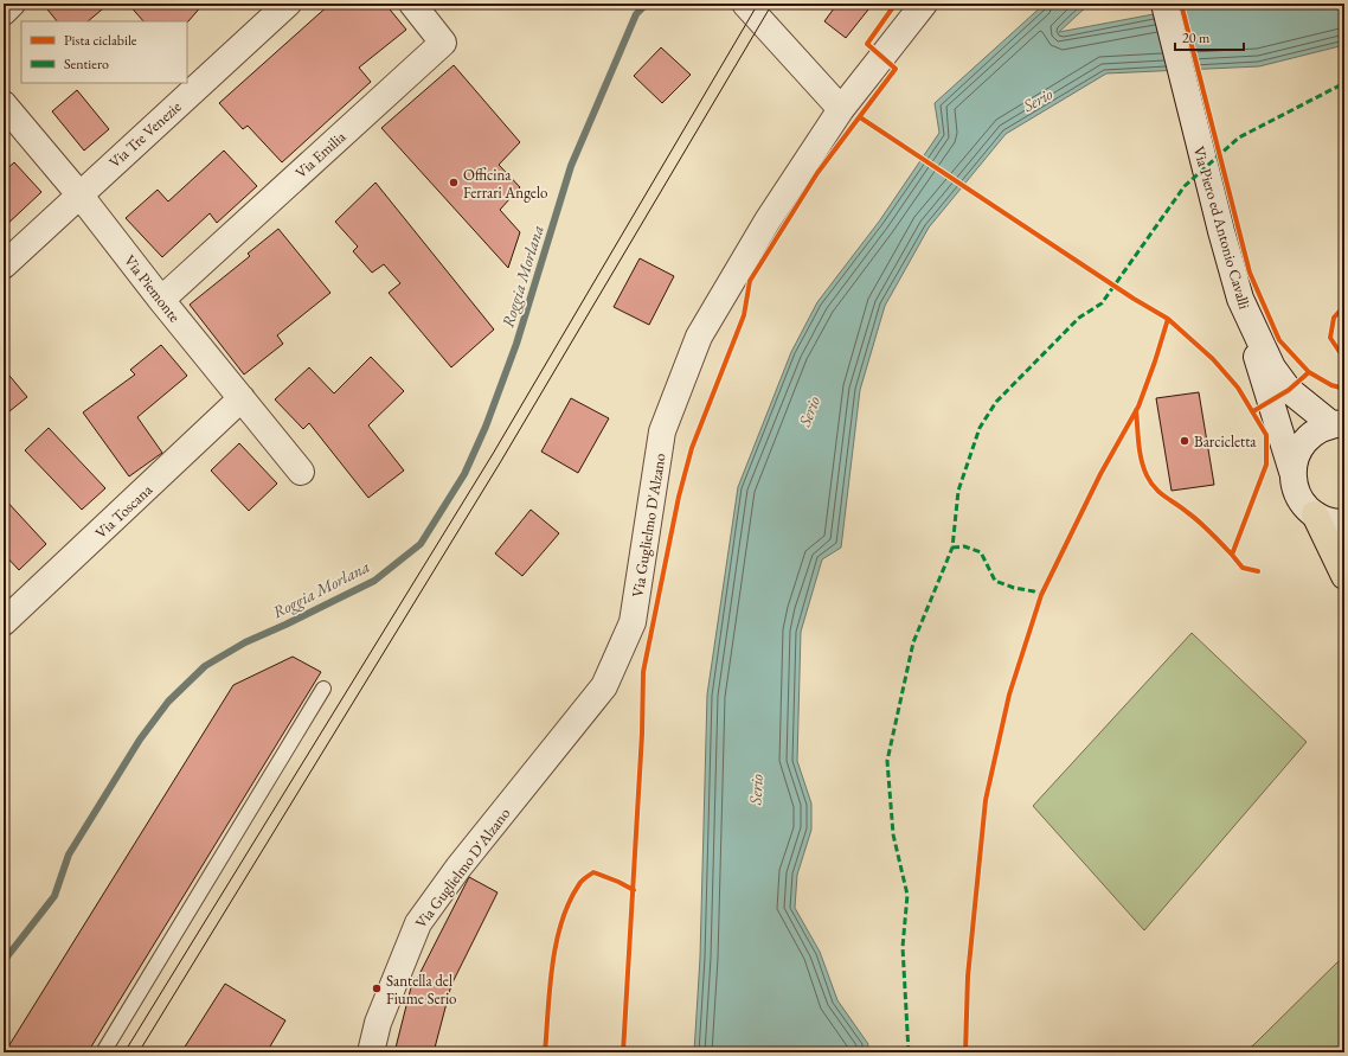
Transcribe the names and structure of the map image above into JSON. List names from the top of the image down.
{
  "streets": {
    "street": [
      "Via Tre Venezie",
      "Via Emilia",
      "Via Piero ed Antonio Cavalli",
      "Via Piemonte",
      "Via Toscana",
      "Via Guglielmo D'Alzano"
    ]
  },
  "crossings": [
    ["Via Tre Venezie", "Via Piemonte"],
    ["Via Emilia", "Via Piemonte"],
    ["Via Piemonte", "Via Toscana"]
  ],
  "water": ["Serio", "Roggia Morlana"],
  "places": ["Officina Ferrari Angelo", "Barcicletta", "Santella del Fiume Serio"],
  "legend": ["Pista ciclabile", "Sentiero"],
  "scale_bar": "20 m"
}
